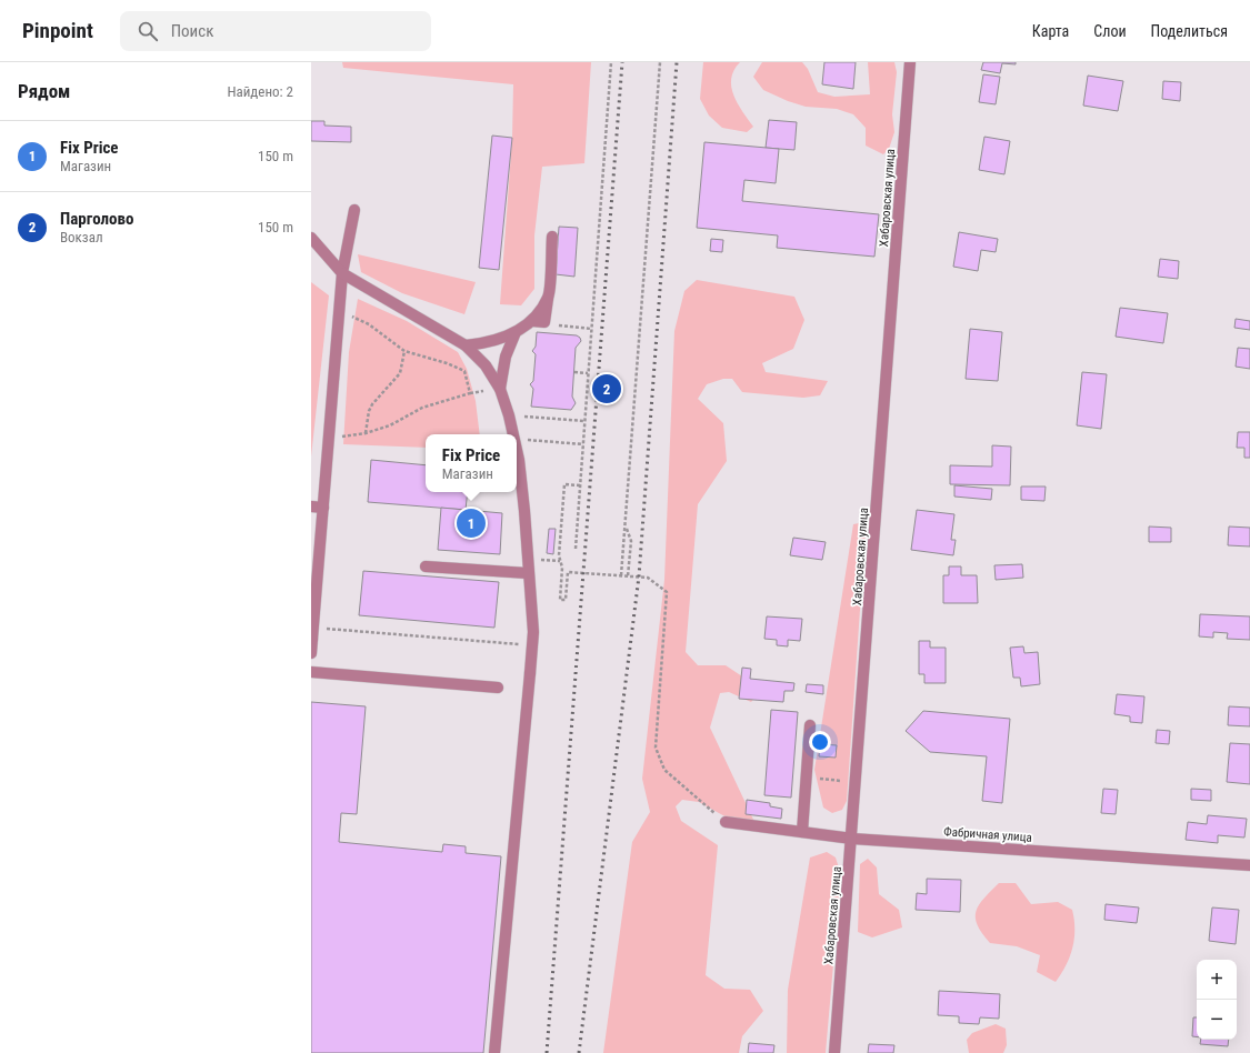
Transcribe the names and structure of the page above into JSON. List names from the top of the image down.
{
  "streets": {
    "street": ["Хабаровская улица", "Фабричная улица"]
  },
  "crossings": [
    ["Хабаровская улица", "Фабричная улица"]
  ],
  "page": {
    "header": "Pinpoint",
    "search": "Поиск",
    "nav": ["Карта", "Слои", "Поделиться"],
    "heading": ["Рядом", "Найдено: 2"],
    "list": [
      {
        "mark": "1",
        "name": "Fix Price",
        "note": "Магазин",
        "value": "150 m"
      },
      {
        "mark": "2",
        "name": "Парголово",
        "note": "Вокзал",
        "value": "150 m"
      }
    ],
    "pins": ["2", "1"],
    "popup": ["Fix Price", "Магазин"],
    "map_buttons": ["+", "−"]
  }
}
